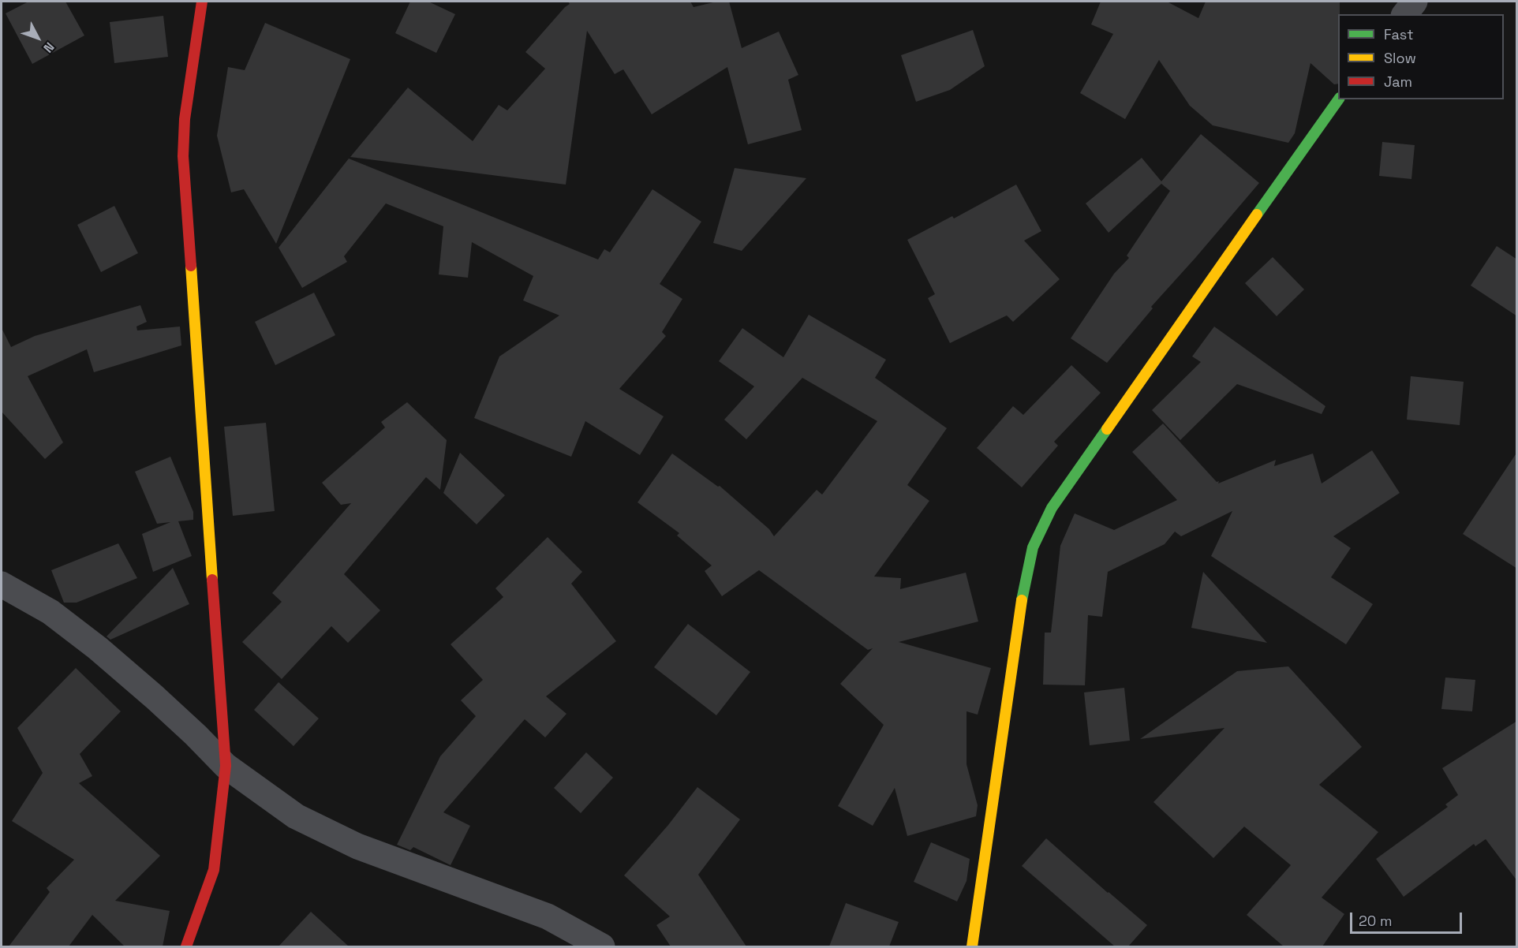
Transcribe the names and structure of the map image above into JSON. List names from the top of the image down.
{
  "legend": ["Fast", "Slow", "Jam"],
  "scale_bar": "20 m",
  "north": "bottom right"
}
